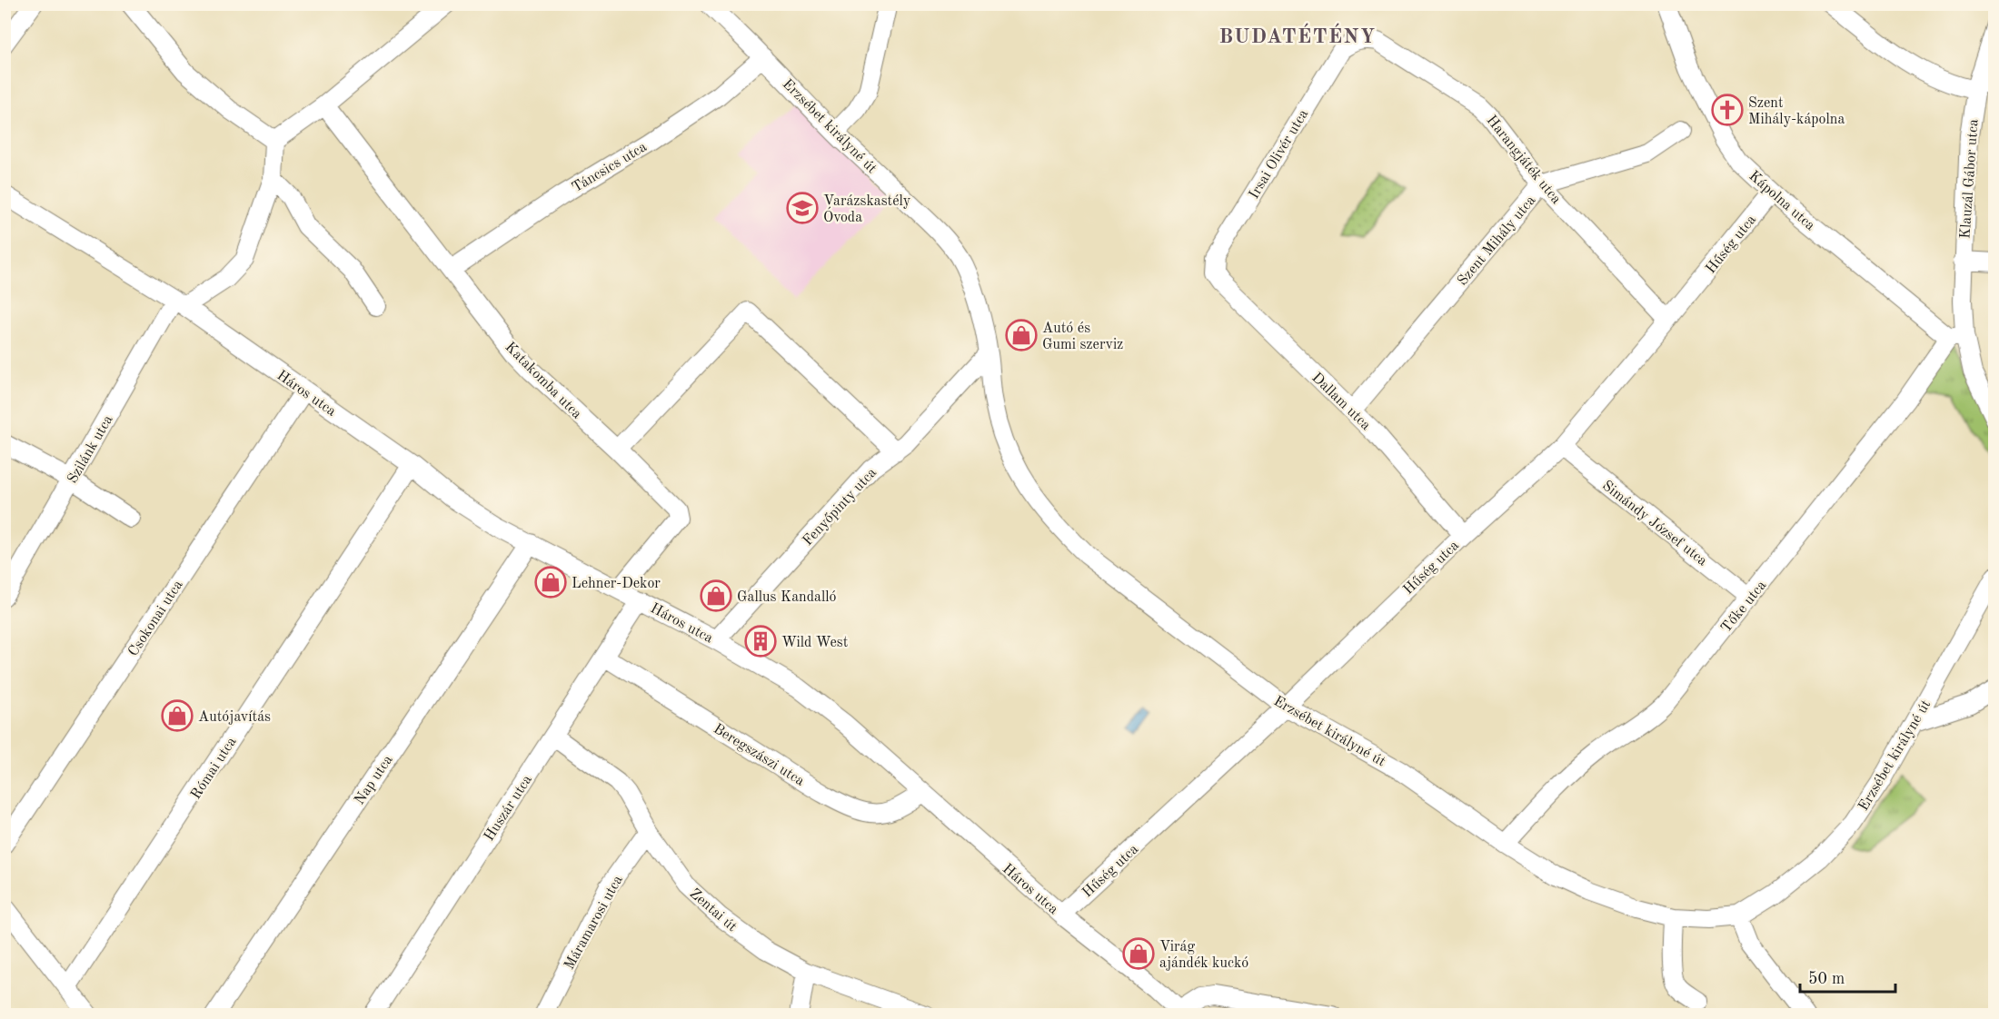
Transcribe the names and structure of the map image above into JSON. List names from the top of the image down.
{
  "streets": {
    "street": [
      "Erzsébet királyné út",
      "Irsai Olivér utca",
      "Harangjáték utca",
      "Táncsics utca",
      "Klauzál Gábor utca",
      "Kápolna utca",
      "Szent Mihály utca",
      "Hűség utca",
      "Katakomba utca",
      "Háros utca",
      "Dallam utca",
      "Szilánk utca",
      "Fenyőpinty utca",
      "Simándy József utca",
      "Tőke utca",
      "Csokonai utca",
      "Beregszászi utca",
      "Római utca",
      "Nap utca",
      "Huszár utca",
      "Zentai út",
      "Máramarosi utca"
    ]
  },
  "crossings": [
    ["Erzsébet királyné út", "Táncsics utca"],
    ["Erzsébet királyné út", "Hűség utca"],
    ["Erzsébet királyné út", "Fenyőpinty utca"],
    ["Erzsébet királyné út", "Tőke utca"],
    ["Irsai Olivér utca", "Harangjáték utca"],
    ["Irsai Olivér utca", "Dallam utca"],
    ["Harangjáték utca", "Szent Mihály utca"],
    ["Harangjáték utca", "Hűség utca"],
    ["Táncsics utca", "Katakomba utca"],
    ["Klauzál Gábor utca", "Kápolna utca"],
    ["Klauzál Gábor utca", "Tőke utca"],
    ["Kápolna utca", "Hűség utca"],
    ["Kápolna utca", "Tőke utca"],
    ["Szent Mihály utca", "Dallam utca"],
    ["Hűség utca", "Háros utca"],
    ["Hűség utca", "Dallam utca"],
    ["Hűség utca", "Simándy József utca"],
    ["Katakomba utca", "Háros utca"],
    ["Háros utca", "Szilánk utca"],
    ["Háros utca", "Fenyőpinty utca"],
    ["Háros utca", "Csokonai utca"],
    ["Háros utca", "Beregszászi utca"],
    ["Háros utca", "Római utca"],
    ["Háros utca", "Nap utca"],
    ["Háros utca", "Huszár utca"],
    ["Simándy József utca", "Tőke utca"],
    ["Beregszászi utca", "Huszár utca"],
    ["Huszár utca", "Zentai út"],
    ["Zentai út", "Máramarosi utca"]
  ],
  "districts": ["BUDATÉTÉNY"],
  "places": {
    "church": ["Szent Mihály-kápolna"],
    "school or university": ["Varázskastély Óvoda"],
    "shop": [
      "Autó és Gumi szerviz",
      "Lehner-Dekor",
      "Gallus Kandalló",
      "Autójavítás",
      "Virág ajándék kuckó"
    ],
    "building": ["Wild West"]
  },
  "scale_bar": "50 m"
}
